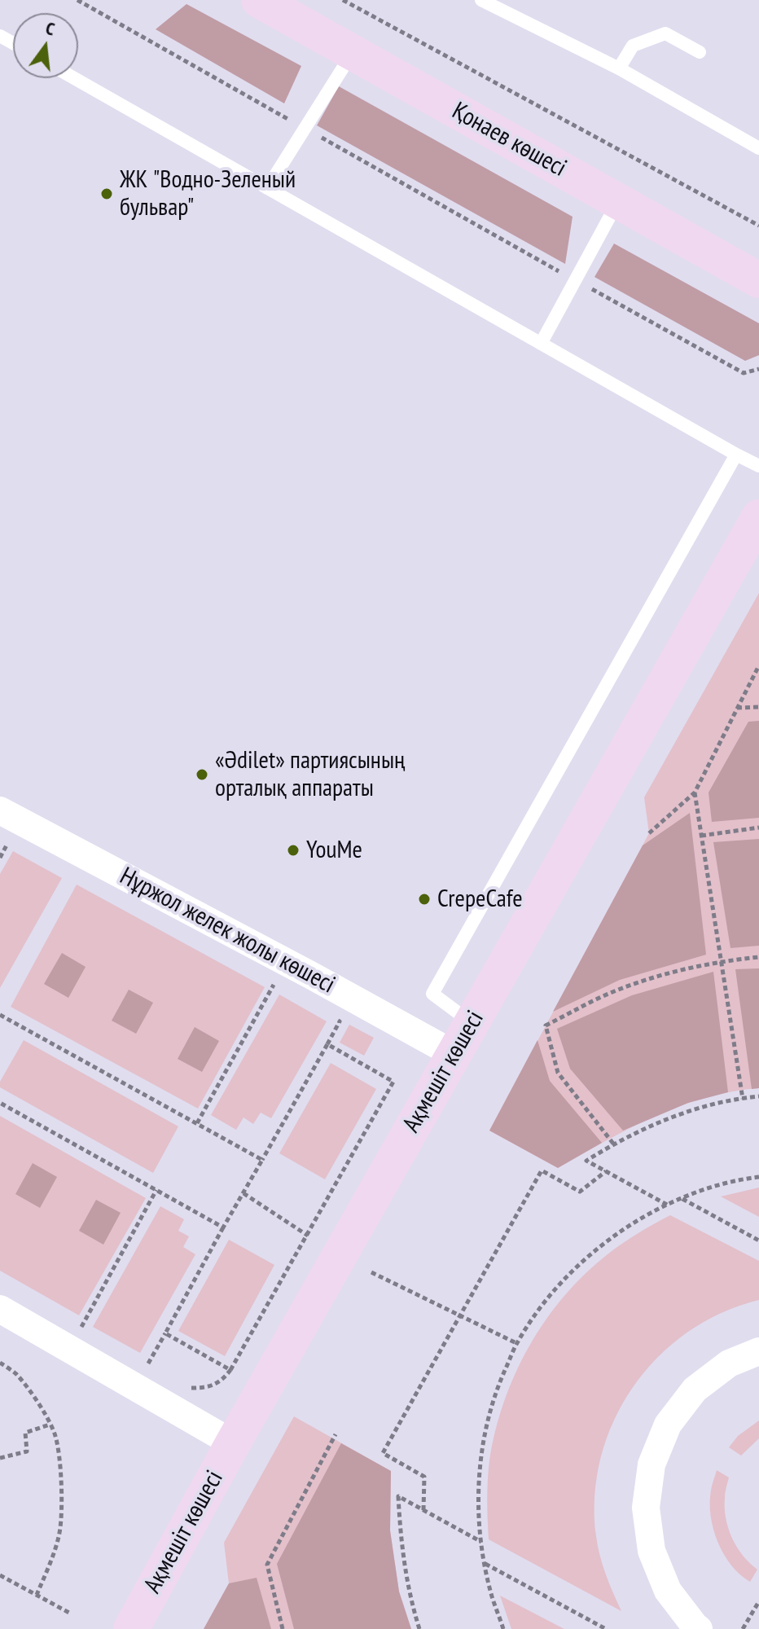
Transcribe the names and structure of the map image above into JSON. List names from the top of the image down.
{
  "streets": {
    "main road": ["Қонаев көшесі", "Ақмешіт көшесі"],
    "street": ["Нұржол желек жолы көшесі"]
  },
  "crossings": [
    ["Нұржол желек жолы көшесі", "Ақмешіт көшесі"]
  ],
  "places": [
    "ЖК \"Водно-Зеленый бульвар\"",
    "«Әdilet» партиясының орталық аппараты",
    "YouMe",
    "CrepeCafe"
  ],
  "north": "top"
}
